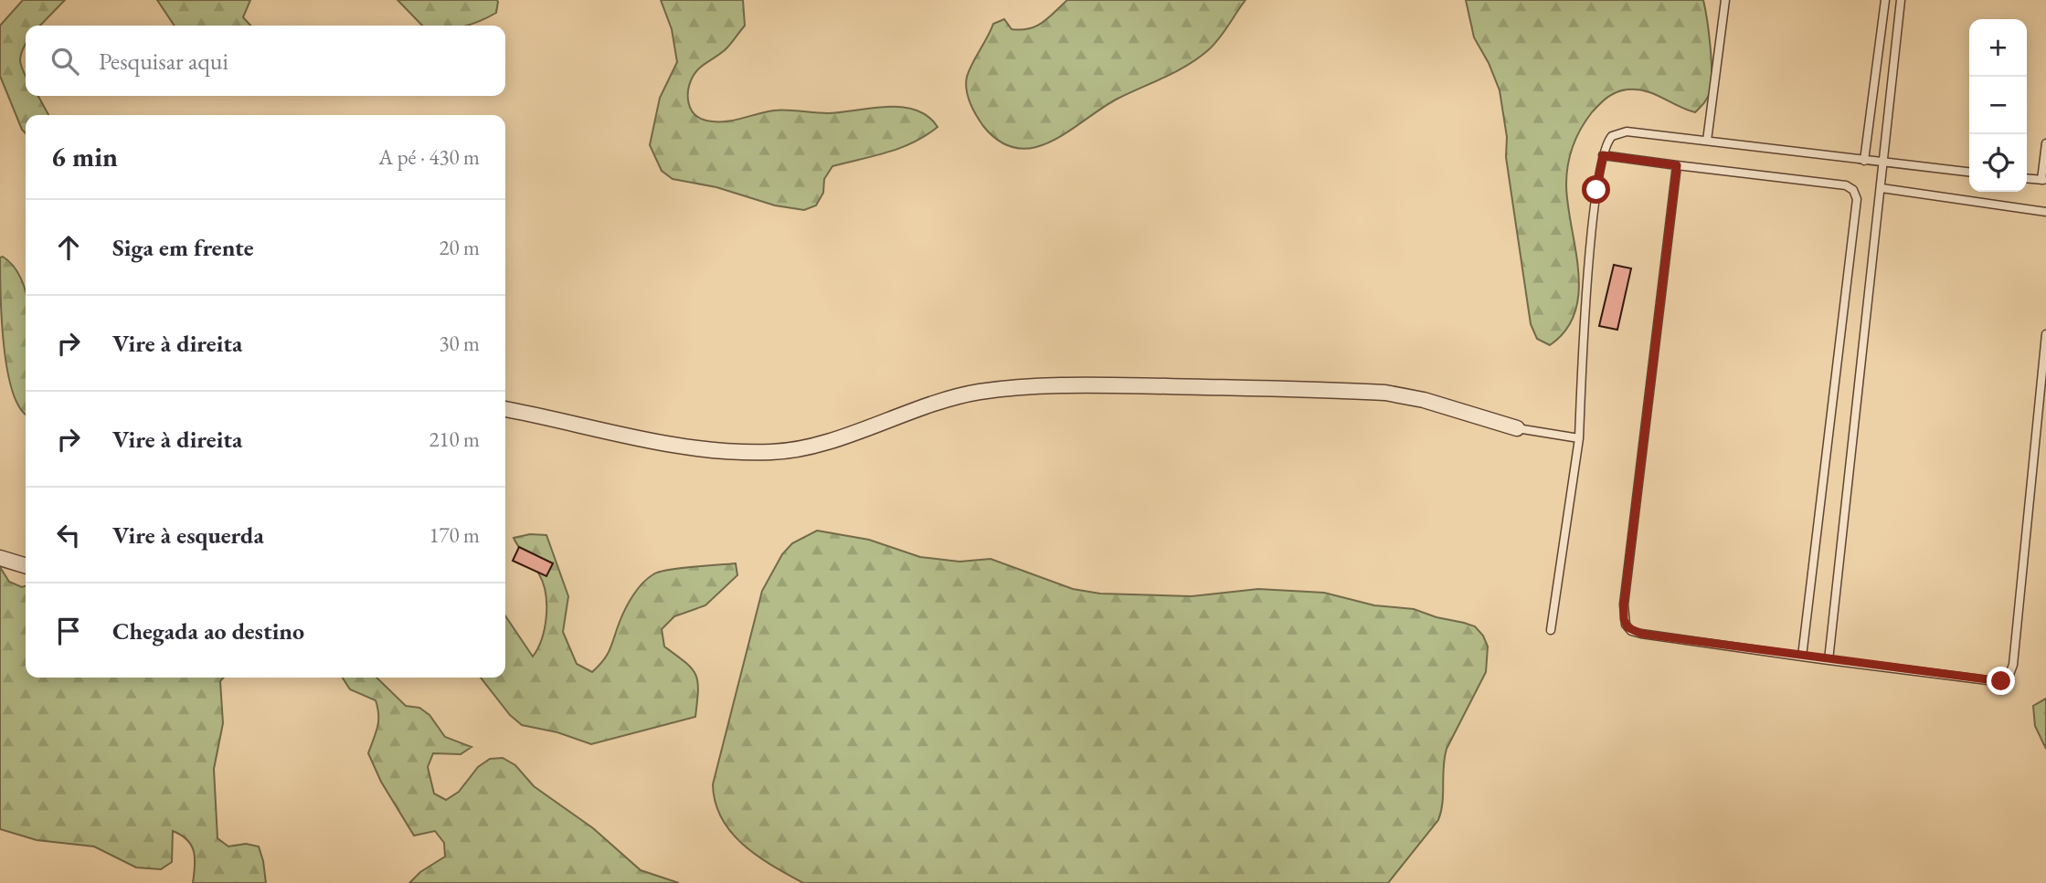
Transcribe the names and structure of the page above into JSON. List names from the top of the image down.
{
  "page": {
    "map_buttons": ["+", "−"],
    "search": "Pesquisar aqui",
    "heading": ["6 min", "A pé · 430 m"],
    "list": [
      ["Siga em frente", "20 m"],
      ["Vire à direita", "30 m"],
      ["Vire à direita", "210 m"],
      ["Vire à esquerda", "170 m"],
      "Chegada ao destino"
    ]
  }
}
